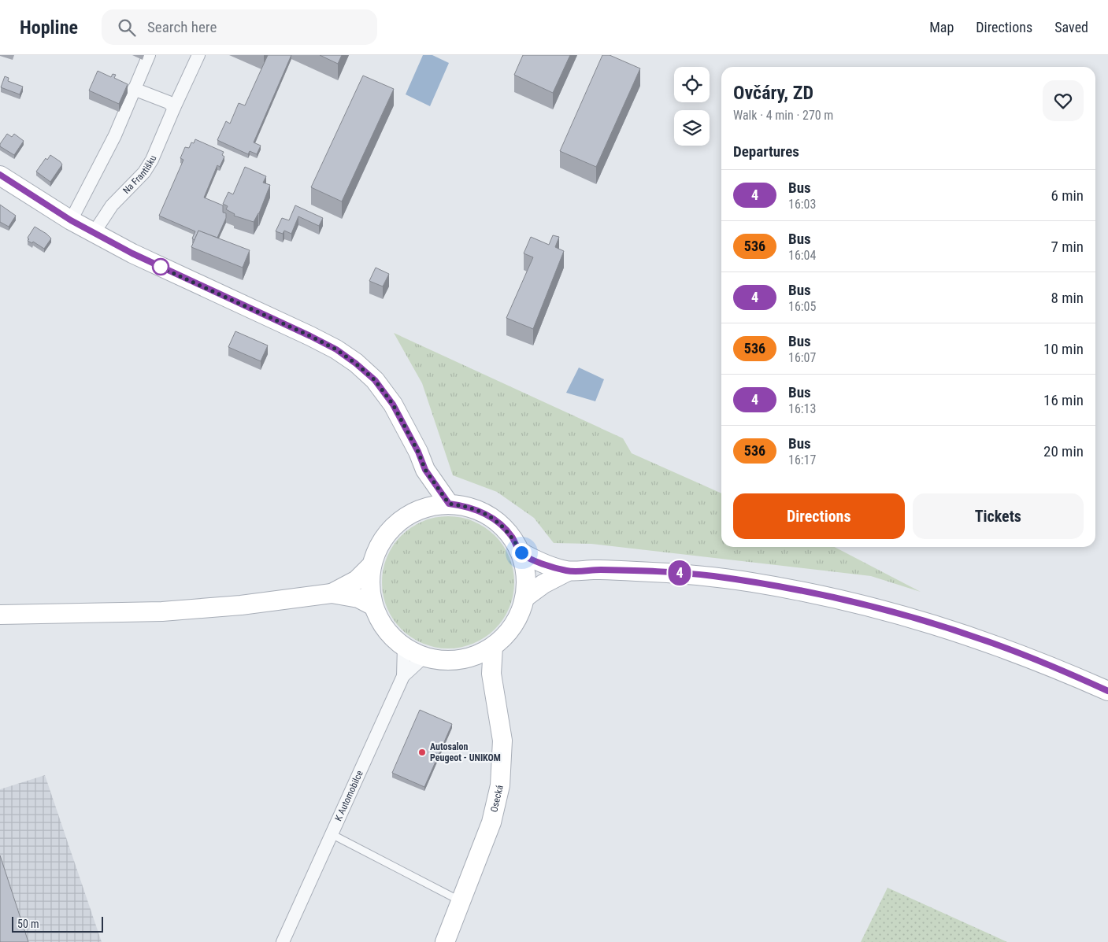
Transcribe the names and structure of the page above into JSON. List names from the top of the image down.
{
  "streets": {
    "main road": ["Osecká"],
    "street": ["Na Františku", "K Automobilce"]
  },
  "places": ["Autosalon Peugeot - UNIKOM"],
  "lines": ["bus line 4"],
  "scale_bar": "50 m",
  "page": {
    "header": "Hopline",
    "search": "Search here",
    "nav": ["Map", "Directions", "Saved"],
    "on_map": "4",
    "heading": [
      ["Ovčáry, ZD", "Walk · 4 min · 270 m"],
      "Departures"
    ],
    "list": [
      {
        "mark": "4",
        "name": "Bus",
        "note": "16:03",
        "value": "6 min"
      },
      {
        "mark": "536",
        "name": "Bus",
        "note": "16:04",
        "value": "7 min"
      },
      {
        "mark": "4",
        "name": "Bus",
        "note": "16:05",
        "value": "8 min"
      },
      {
        "mark": "536",
        "name": "Bus",
        "note": "16:07",
        "value": "10 min"
      },
      {
        "mark": "4",
        "name": "Bus",
        "note": "16:13",
        "value": "16 min"
      },
      {
        "mark": "536",
        "name": "Bus",
        "note": "16:17",
        "value": "20 min"
      }
    ],
    "buttons": ["Directions", "Tickets"],
    "scale": "50 m"
  }
}
